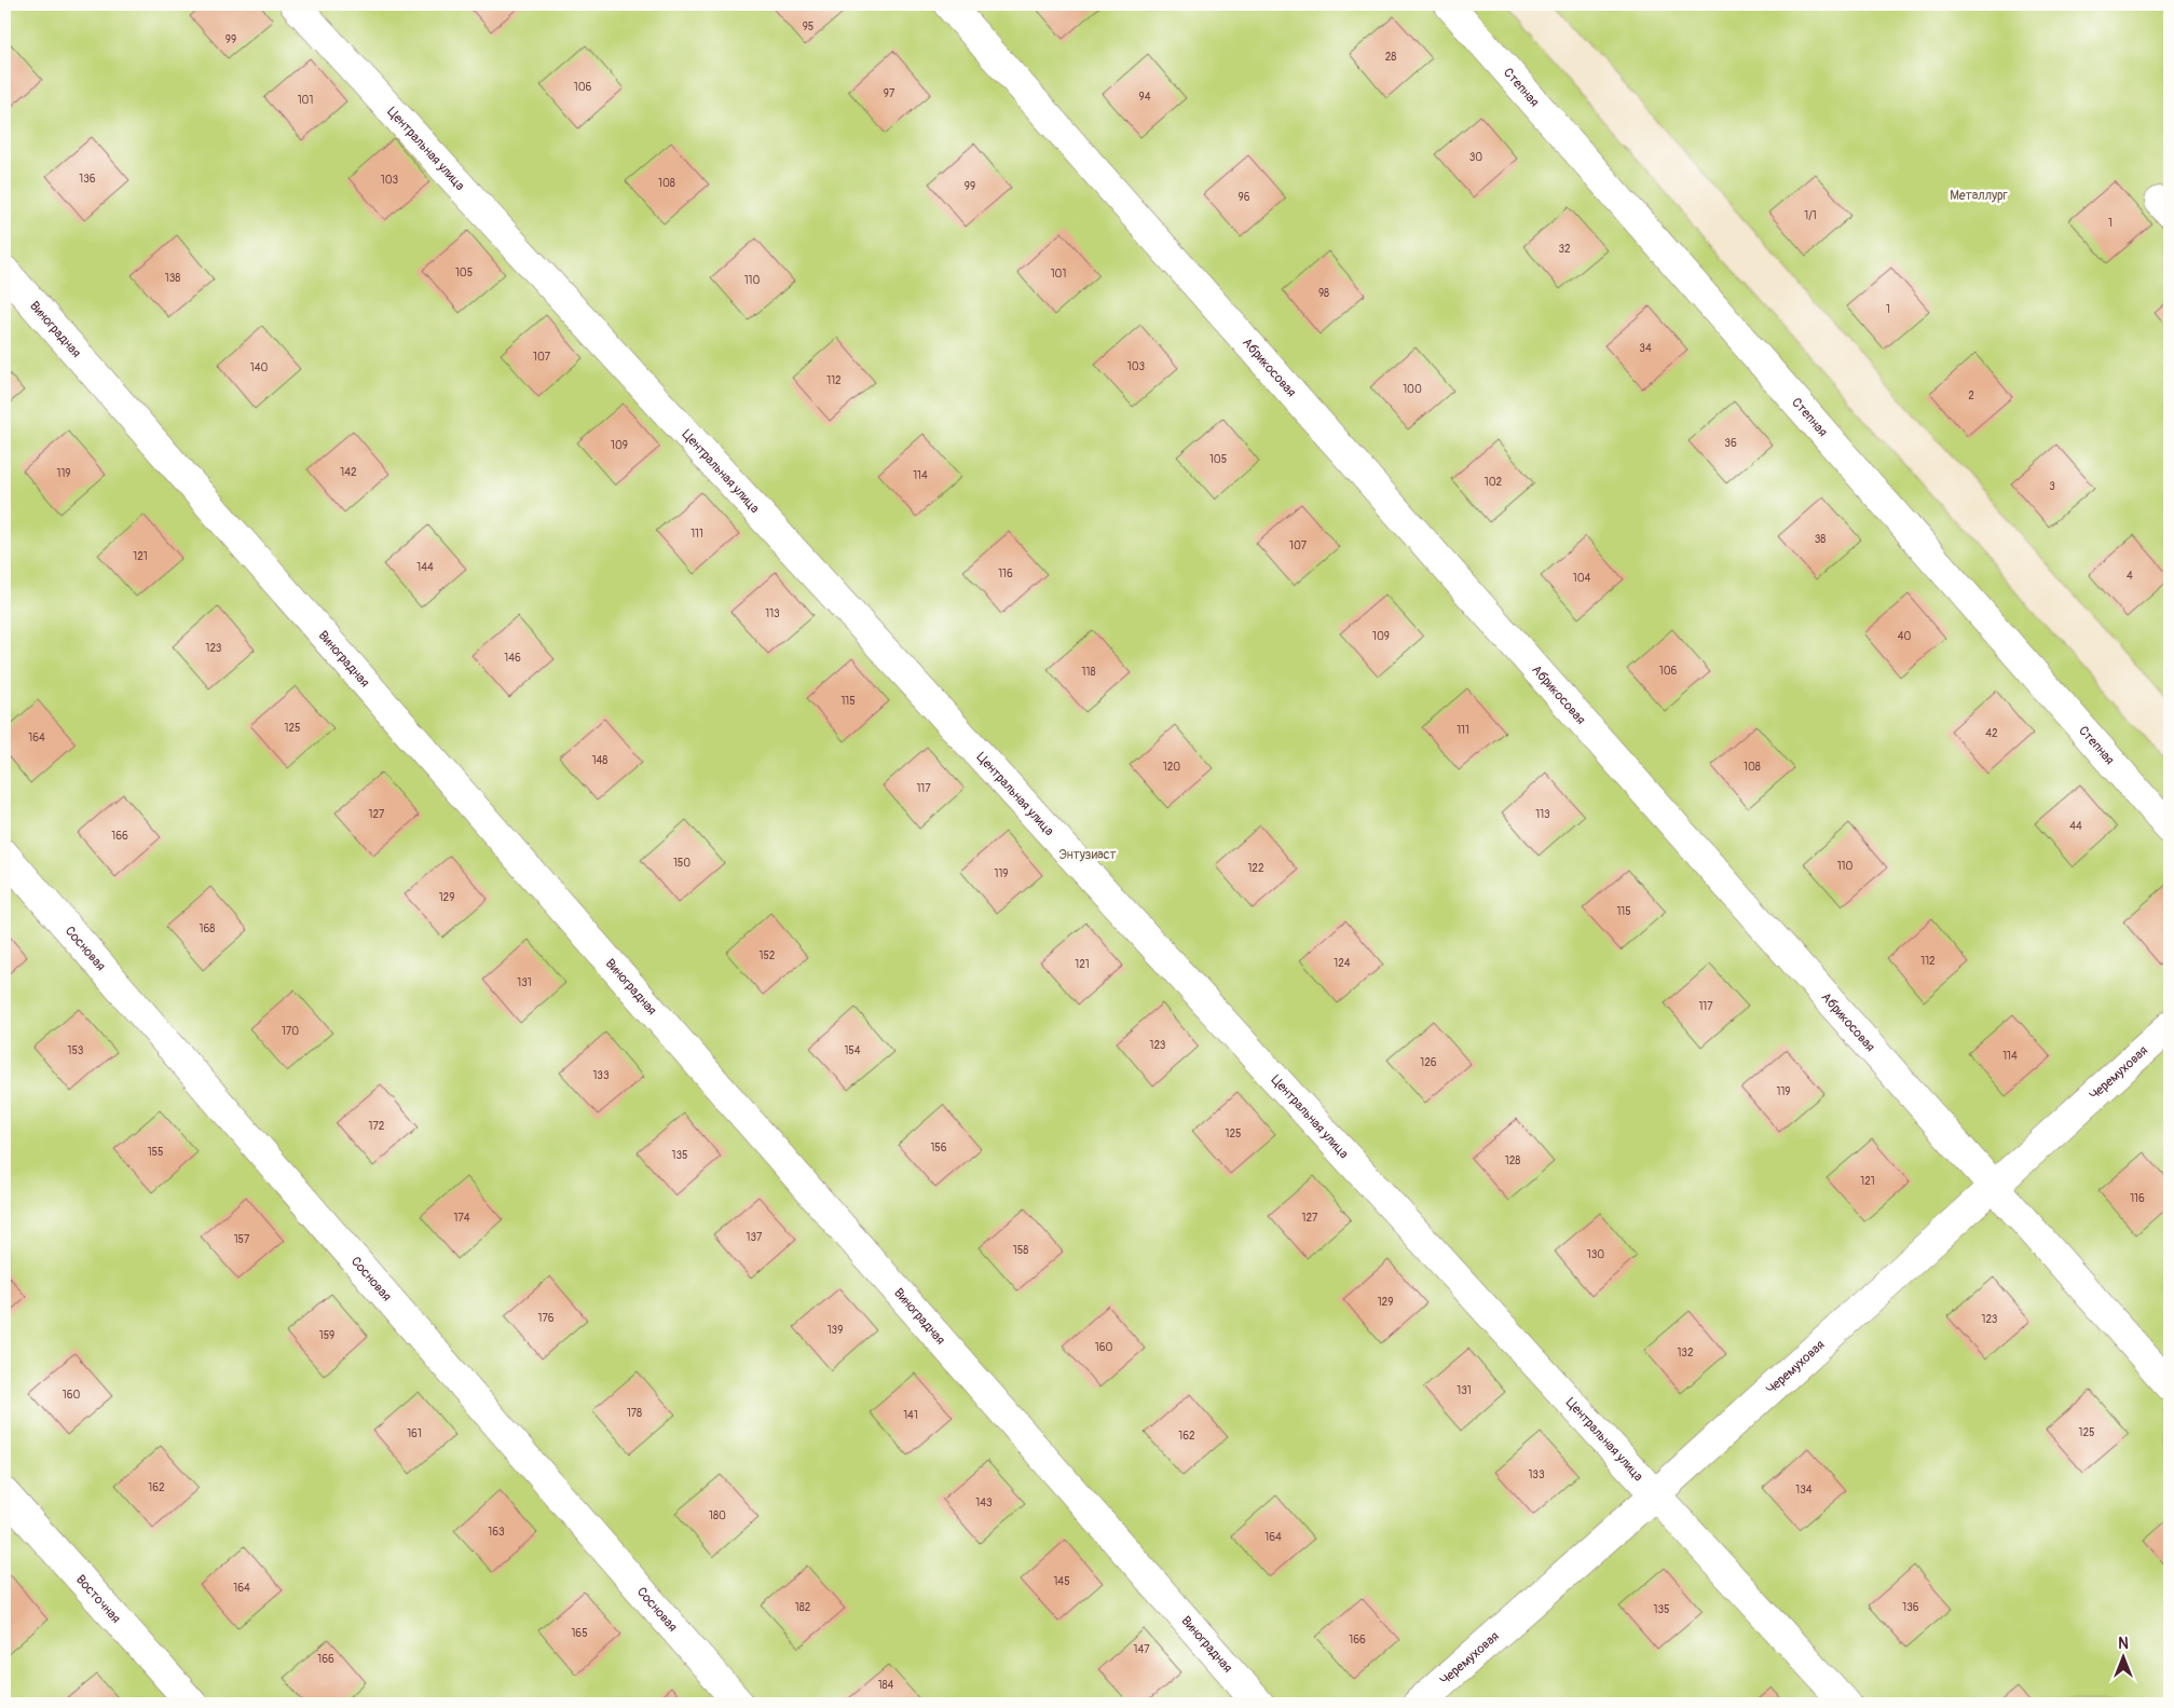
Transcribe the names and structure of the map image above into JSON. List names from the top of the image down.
{
  "streets": {
    "street": [
      "Степная",
      "Центральная улица",
      "Виноградная",
      "Абрикосовая",
      "Сосновая",
      "Черемуховая",
      "Восточная"
    ]
  },
  "crossings": [
    ["Центральная улица", "Черемуховая"],
    ["Абрикосовая", "Черемуховая"]
  ],
  "parks": ["Металлург", "Энтузиаст"],
  "house_numbers": [
    "95",
    "99",
    "28",
    "106",
    "97",
    "94",
    "101",
    "30",
    "136",
    "103",
    "108",
    "99",
    "96",
    "1/1",
    "1",
    "32",
    "105",
    "101",
    "138",
    "110",
    "98",
    "1",
    "34",
    "107",
    "103",
    "140",
    "112",
    "100",
    "2",
    "36",
    "109",
    "105",
    "142",
    "119",
    "114",
    "102",
    "3",
    "111",
    "38",
    "107",
    "121",
    "144",
    "116",
    "4",
    "104",
    "113",
    "109",
    "40",
    "123",
    "146",
    "106",
    "118",
    "115",
    "125",
    "111",
    "42",
    "164",
    "148",
    "120",
    "108",
    "117",
    "127",
    "113",
    "44",
    "166",
    "150",
    "110",
    "122",
    "119",
    "129",
    "115",
    "168",
    "152",
    "112",
    "124",
    "121",
    "131",
    "117",
    "170",
    "123",
    "153",
    "154",
    "114",
    "126",
    "133",
    "119",
    "172",
    "125",
    "156",
    "155",
    "135",
    "128",
    "121",
    "116",
    "174",
    "127",
    "137",
    "157",
    "158",
    "130",
    "129",
    "176",
    "123",
    "139",
    "159",
    "160",
    "132",
    "131",
    "160",
    "178",
    "141",
    "125",
    "161",
    "162",
    "133",
    "162",
    "134",
    "143",
    "180",
    "163",
    "164",
    "145",
    "164",
    "182",
    "136",
    "135",
    "165",
    "166",
    "147",
    "166",
    "184"
  ],
  "north": "top"
}
